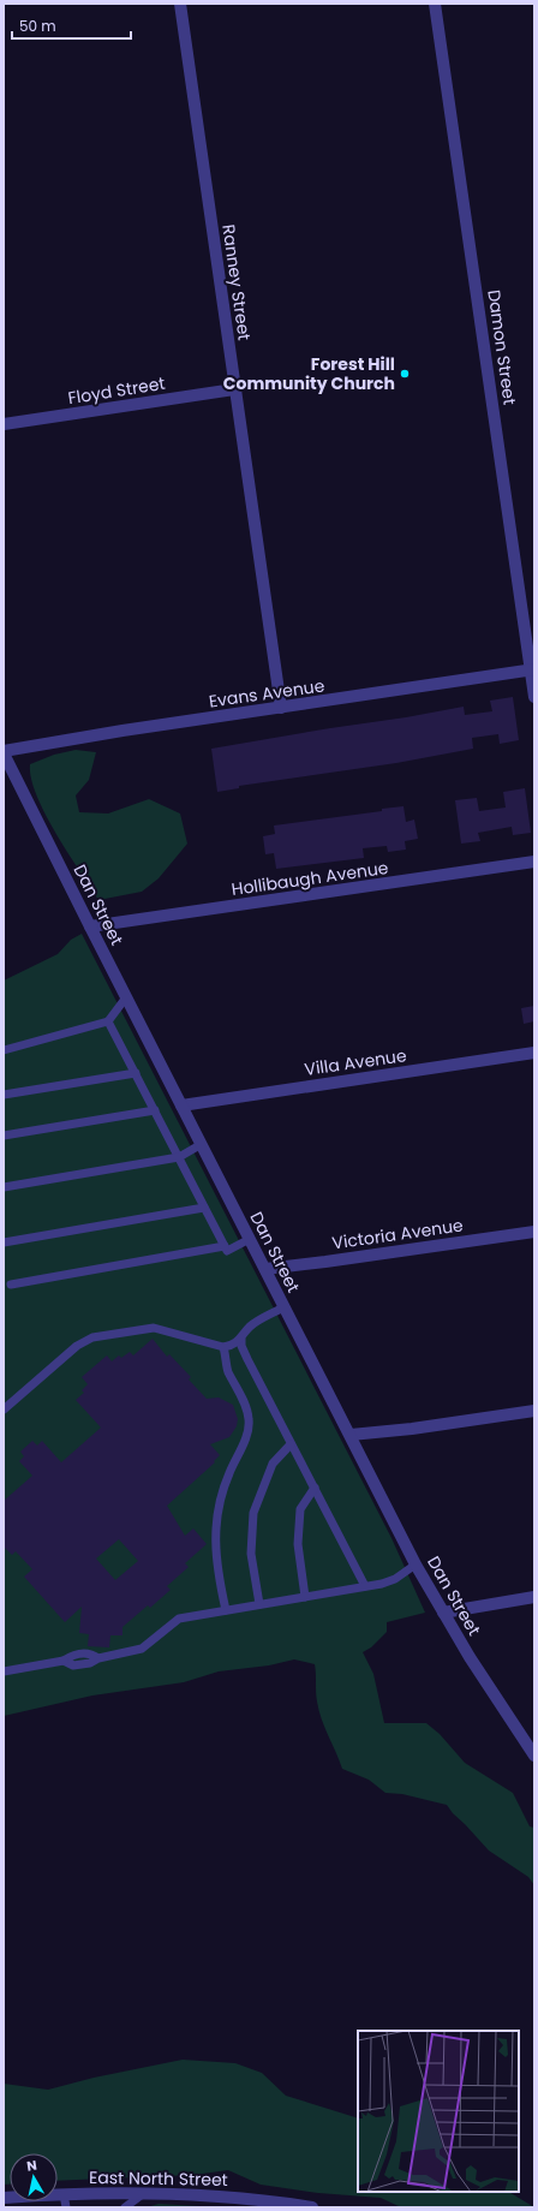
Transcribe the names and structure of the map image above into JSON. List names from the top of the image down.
{
  "streets": {
    "street": [
      "Ranney Street",
      "Damon Street",
      "Floyd Street",
      "Evans Avenue",
      "Hollibaugh Avenue",
      "Dan Street",
      "Villa Avenue",
      "Victoria Avenue",
      "East North Street"
    ]
  },
  "crossings": [
    ["Ranney Street", "Floyd Street"],
    ["Ranney Street", "Evans Avenue"],
    ["Damon Street", "Evans Avenue"],
    ["Evans Avenue", "Dan Street"],
    ["Hollibaugh Avenue", "Dan Street"],
    ["Dan Street", "Villa Avenue"],
    ["Dan Street", "Victoria Avenue"]
  ],
  "places": ["Forest Hill Community Church"],
  "scale_bar": "50 m",
  "north": "top"
}
